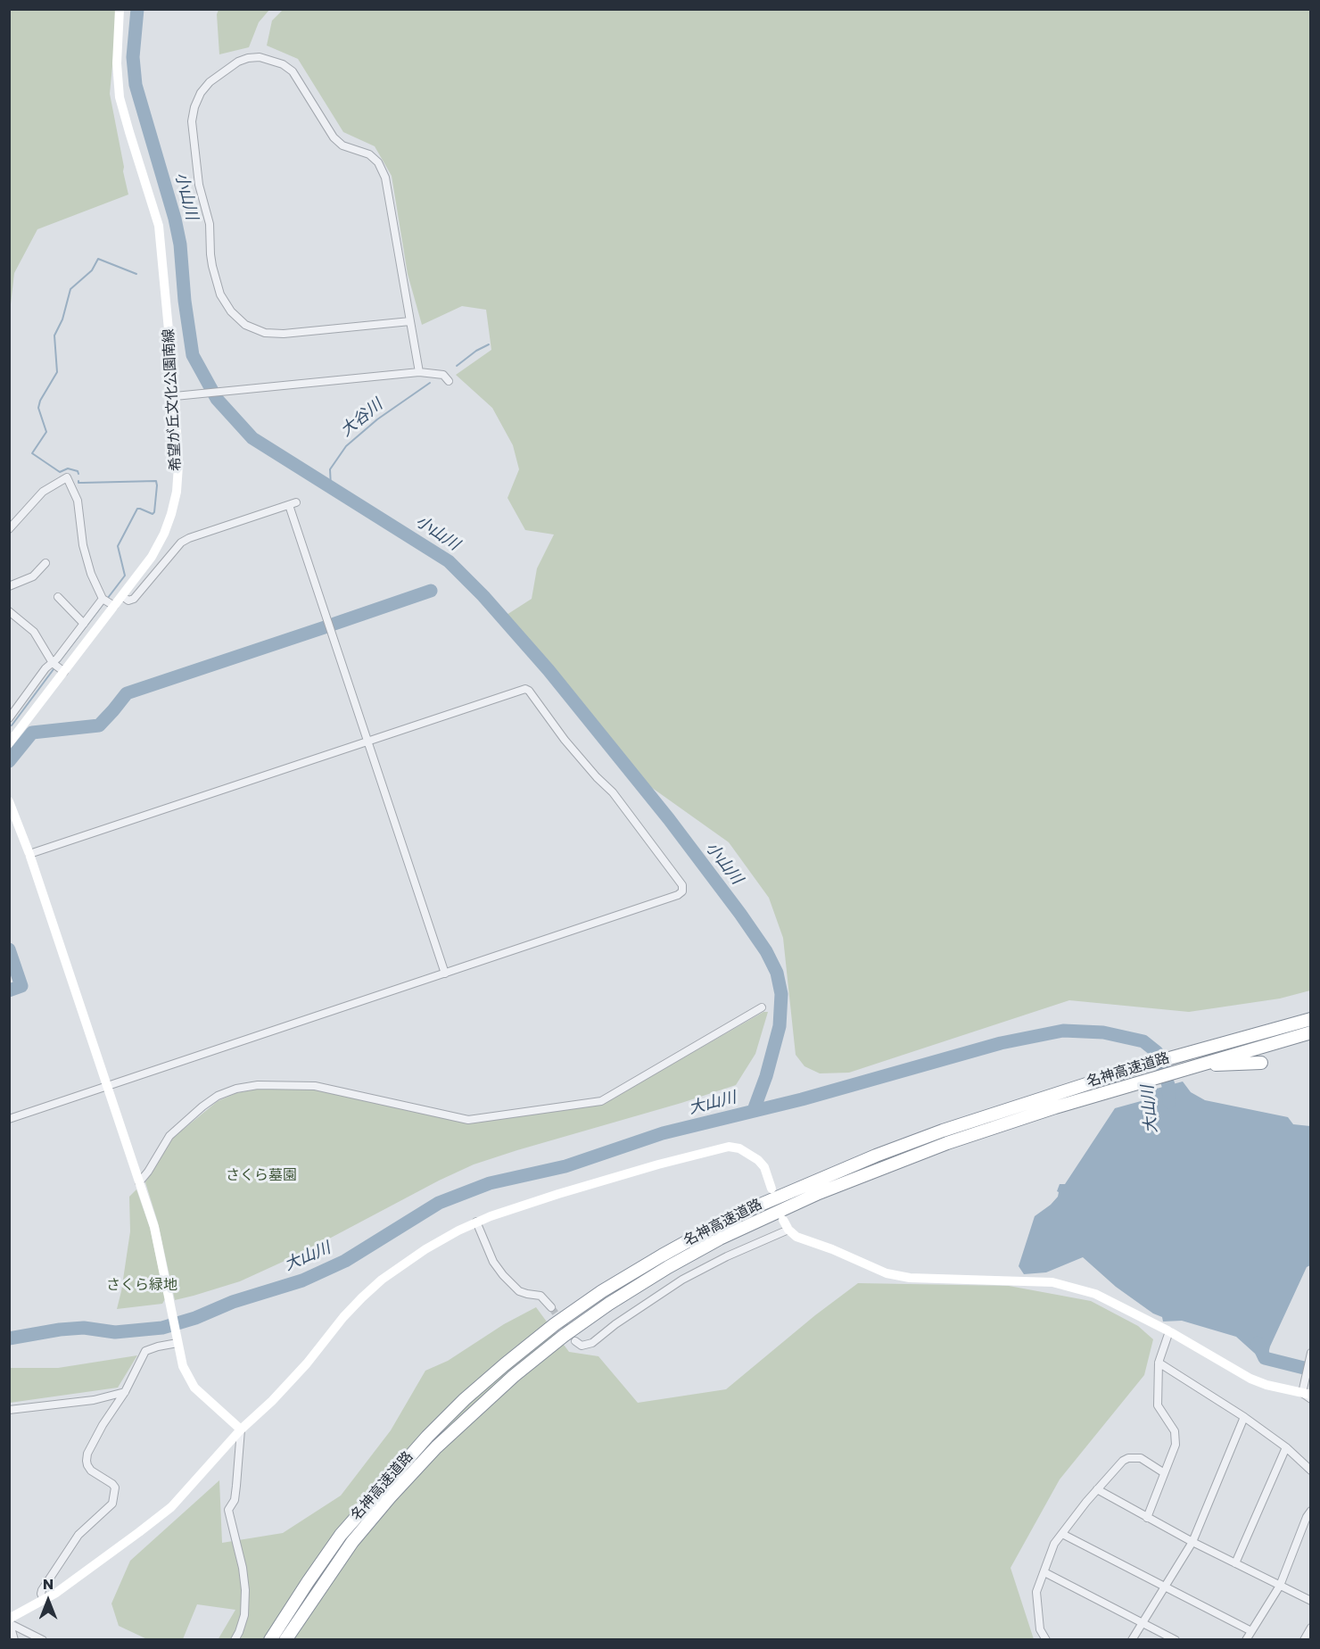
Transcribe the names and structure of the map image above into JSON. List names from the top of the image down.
{
  "streets": {
    "highway": ["名神高速道路"],
    "street": ["希望が丘文化公園南線"]
  },
  "water": ["小山川", "大谷川", "大山川"],
  "parks": ["さくら墓園", "さくら緑地"],
  "north": "top"
}
